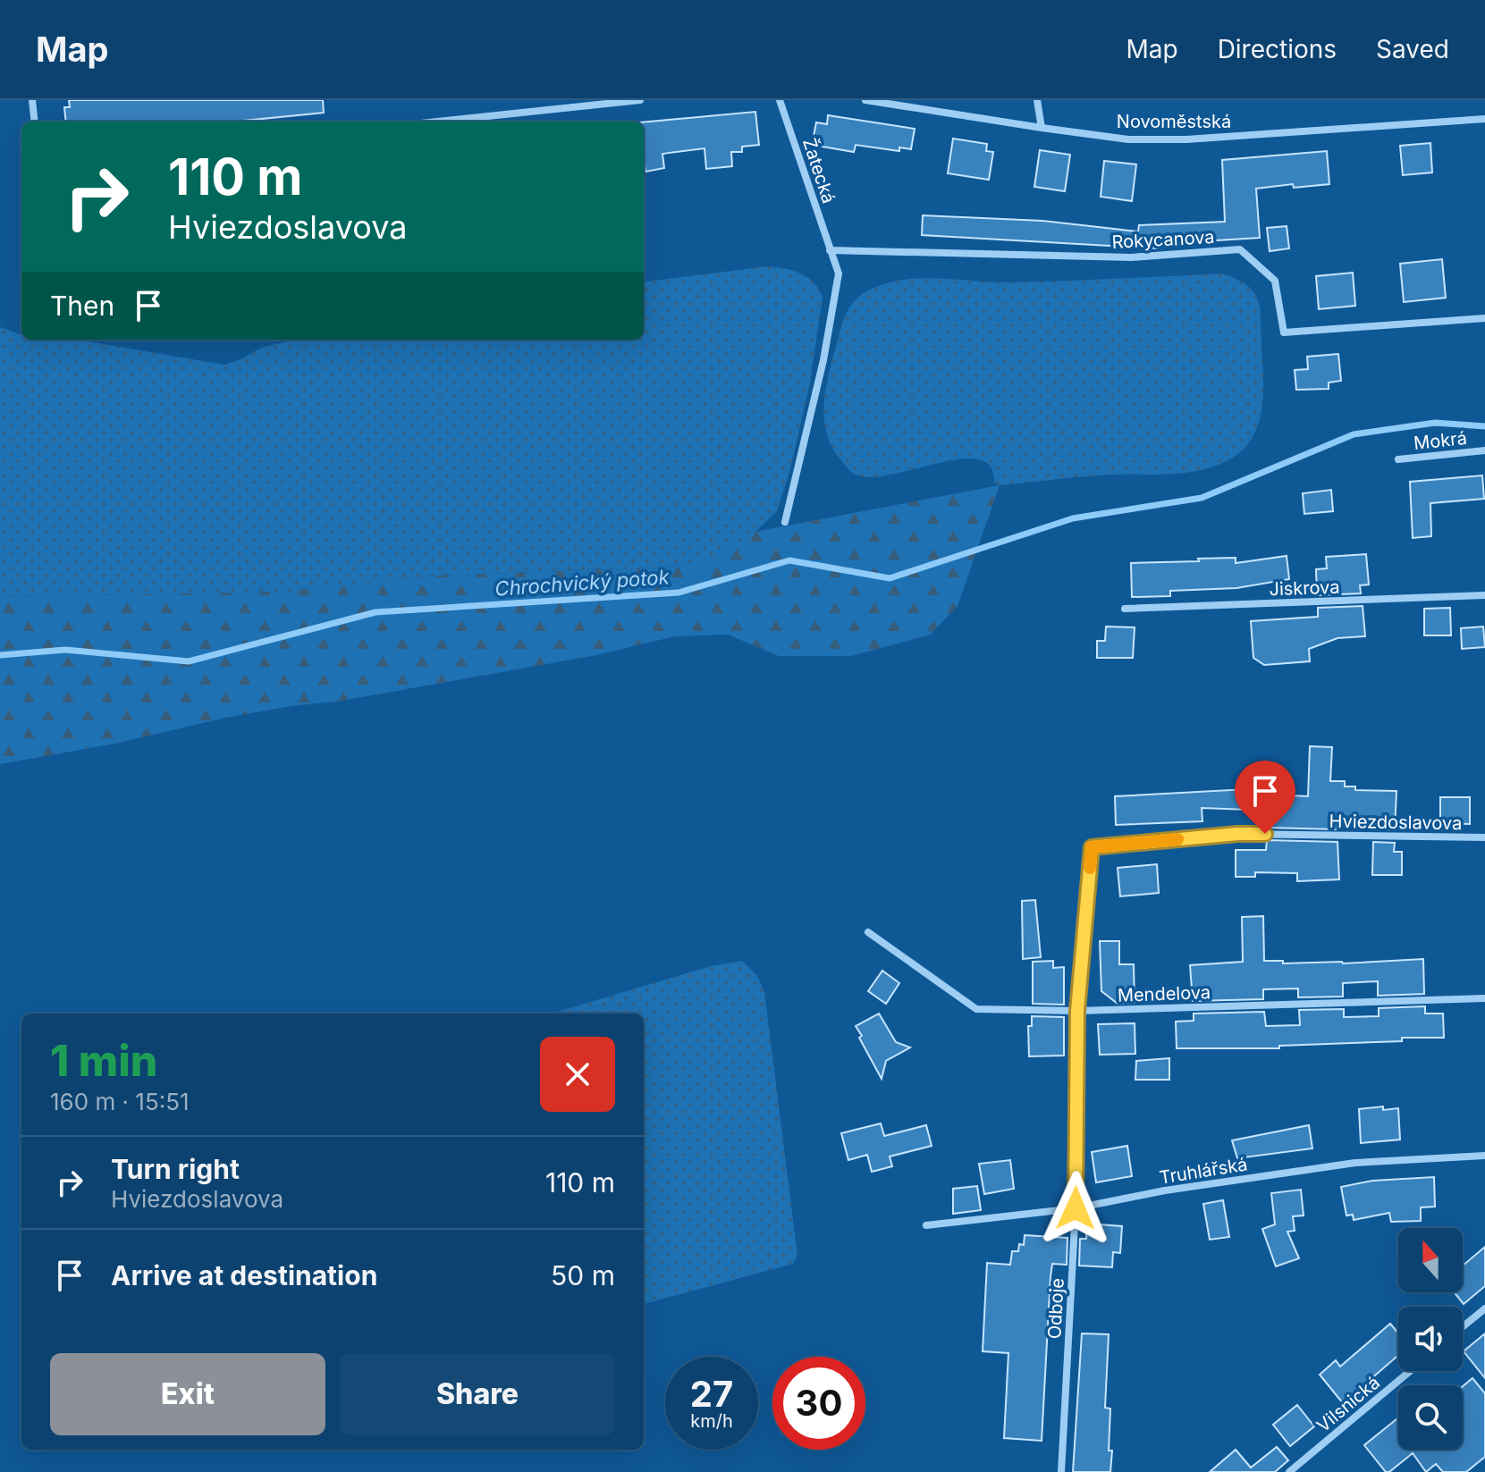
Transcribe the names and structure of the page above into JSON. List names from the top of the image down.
{
  "streets": {
    "street": [
      "Novoměstská",
      "Žatecká",
      "Rokycanova",
      "Mokrá",
      "Jiskrova",
      "Hviezdoslavova",
      "Mendelova",
      "Truhlářská",
      "Odboje",
      "Vilsnická"
    ]
  },
  "crossings": [
    ["Žatecká", "Rokycanova"],
    ["Hviezdoslavova", "Odboje"],
    ["Mendelova", "Odboje"],
    ["Truhlářská", "Odboje"]
  ],
  "water": ["Chrochvický potok"],
  "north": "top",
  "page": {
    "header": "Map",
    "nav": ["Map", "Directions", "Saved"],
    "turn": ["110 m", "Hviezdoslavova"],
    "then": "Then",
    "heading": ["1 min", "160 m · 15:51"],
    "list": [
      {
        "name": "Turn right",
        "note": "Hviezdoslavova",
        "value": "110 m"
      },
      {
        "name": "Arrive at destination",
        "value": "50 m"
      }
    ],
    "buttons": ["Exit", "Share"],
    "speed": "27 km/h",
    "limit": "30"
  }
}
